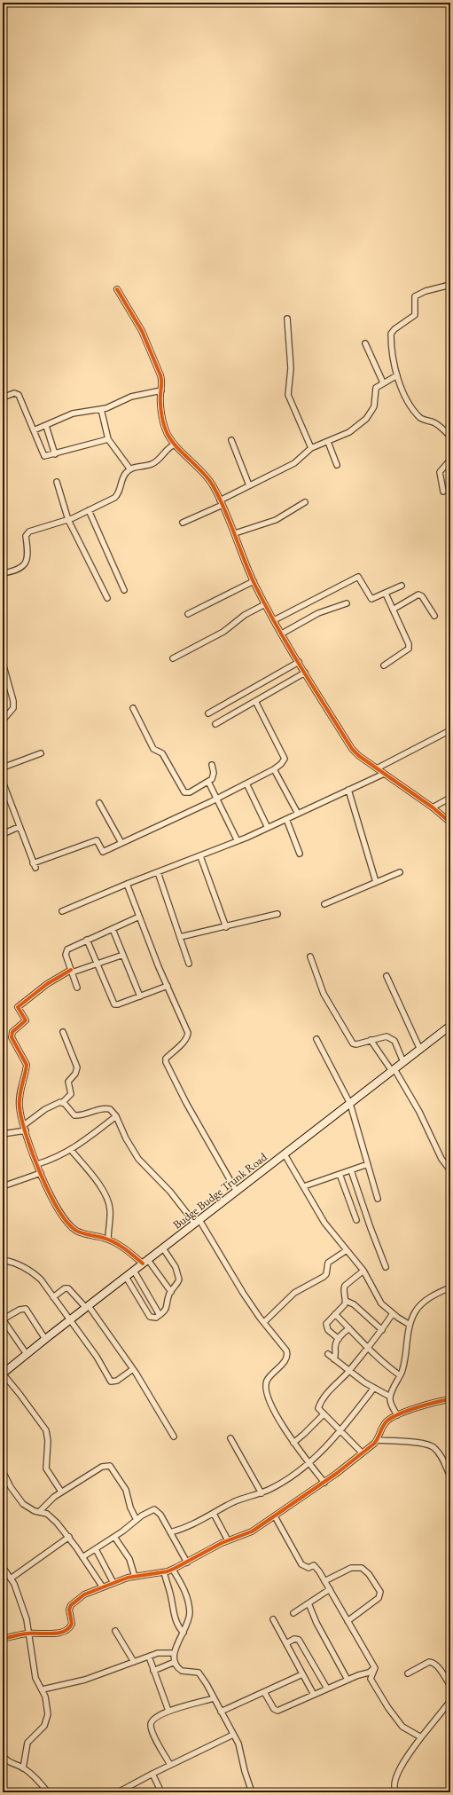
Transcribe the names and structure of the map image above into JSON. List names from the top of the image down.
{
  "streets": {
    "main road": ["Budge Budge Trunk Road"]
  }
}
